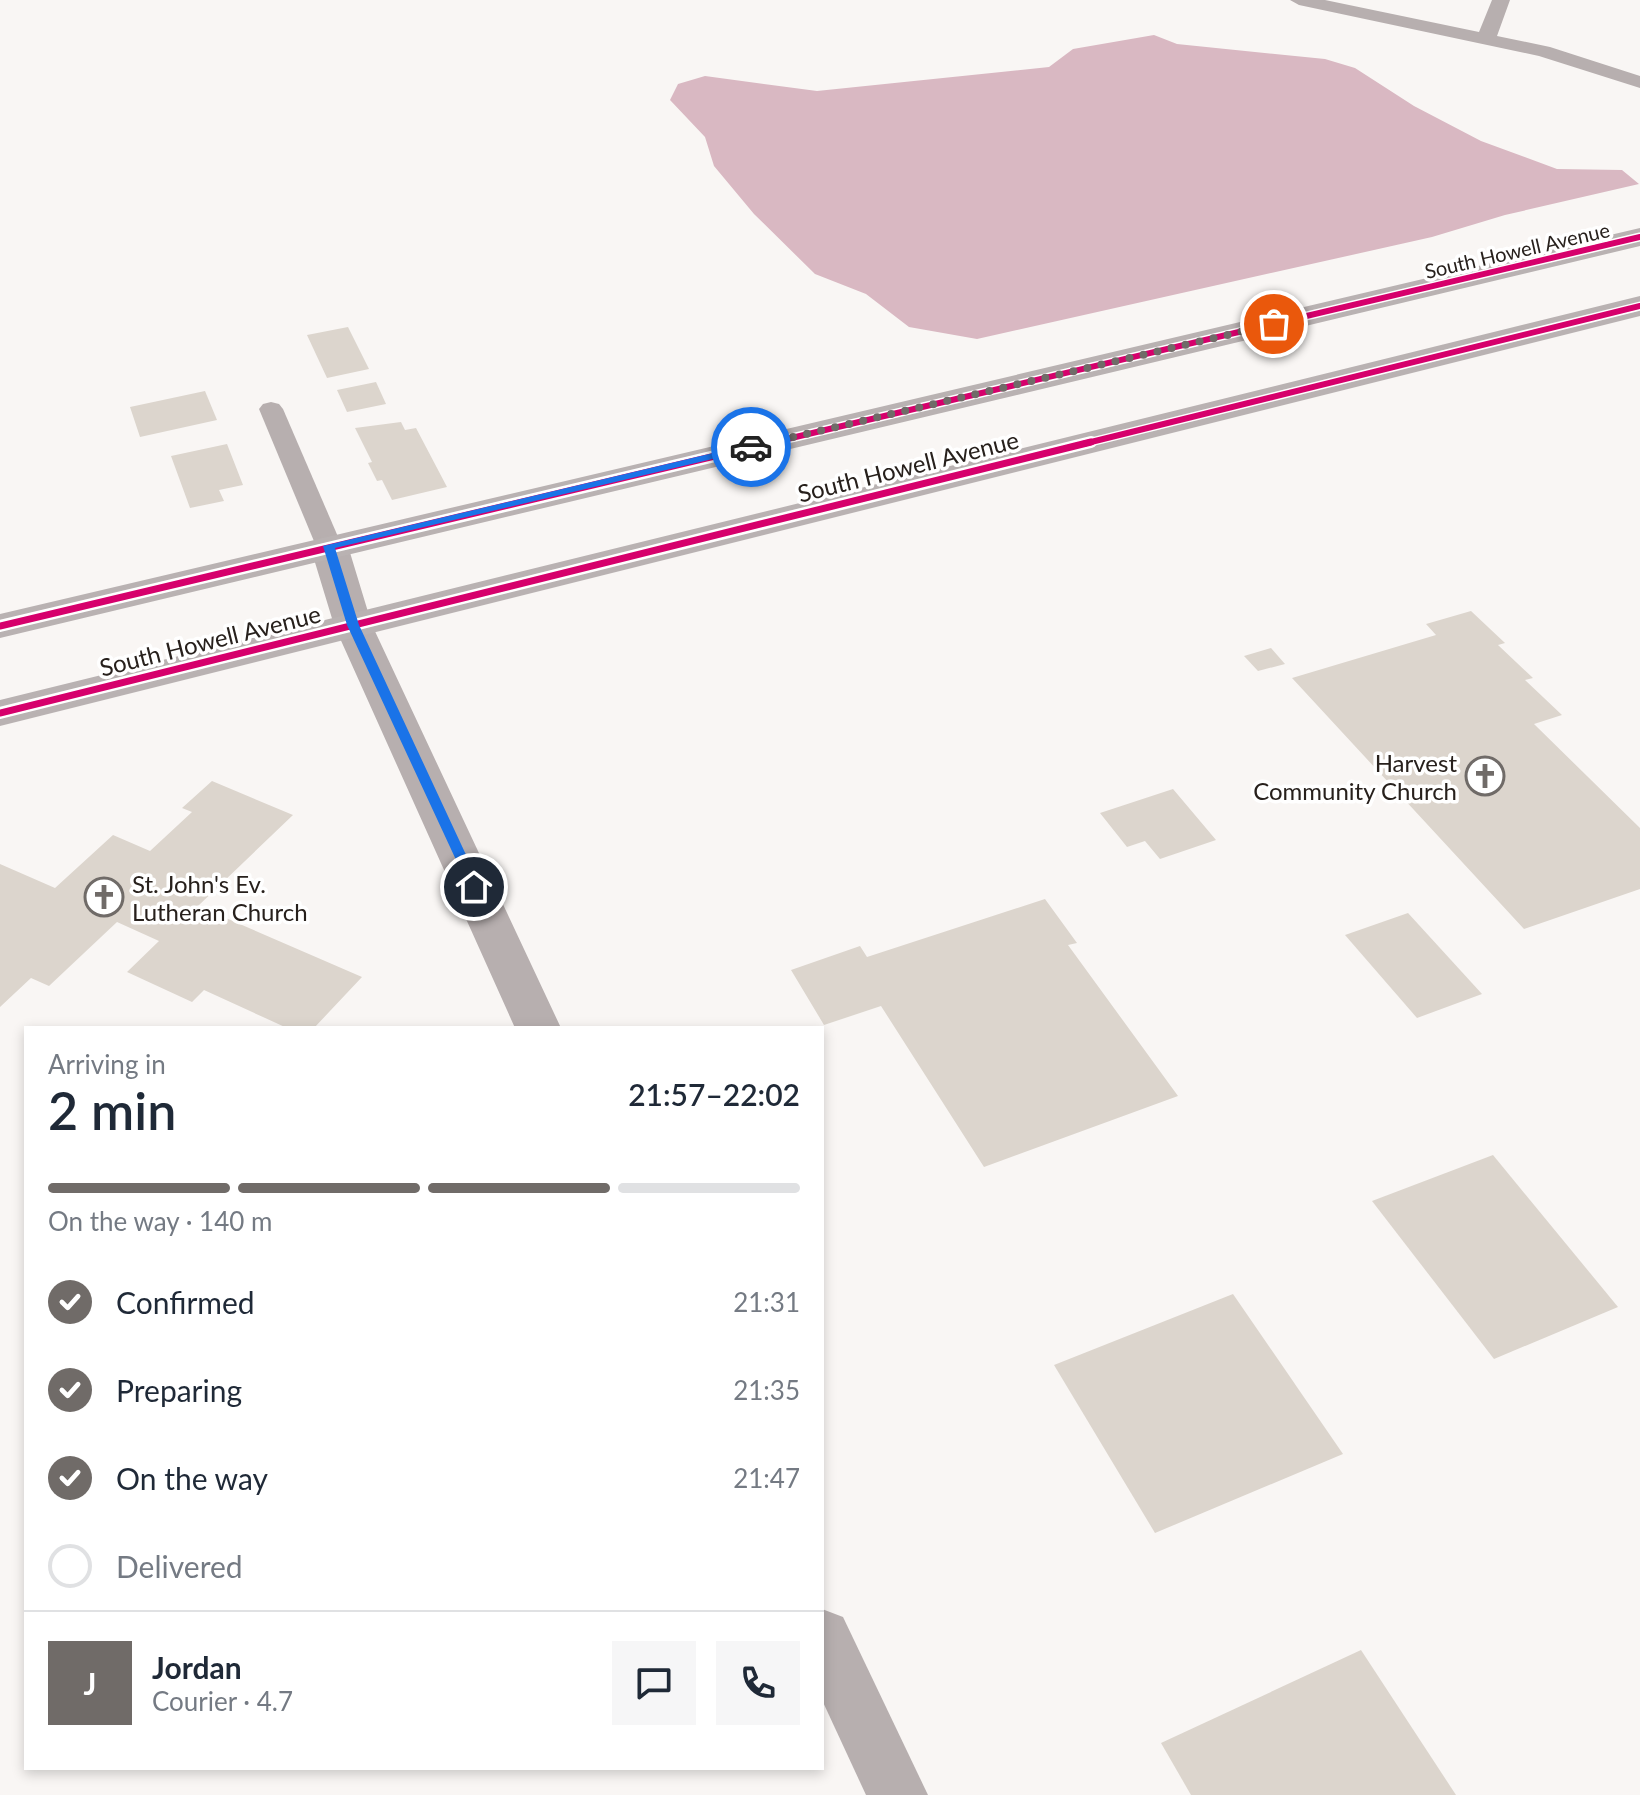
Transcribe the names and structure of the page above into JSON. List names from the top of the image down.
{
  "streets": {
    "main road": ["South Howell Avenue"]
  },
  "places": {
    "church": ["Harvest Community Church", "St. John's Ev. Lutheran Church"]
  },
  "page": {
    "heading": ["2 min", "Arriving in", "21:57–22:02"],
    "panel": ["Jordan", "Courier · 4.7"],
    "bar": "On the way · 140 m",
    "list": [
      ["Confirmed", "21:31"],
      ["Preparing", "21:35"],
      ["On the way", "21:47"],
      "Delivered"
    ],
    "round": "J"
  }
}
